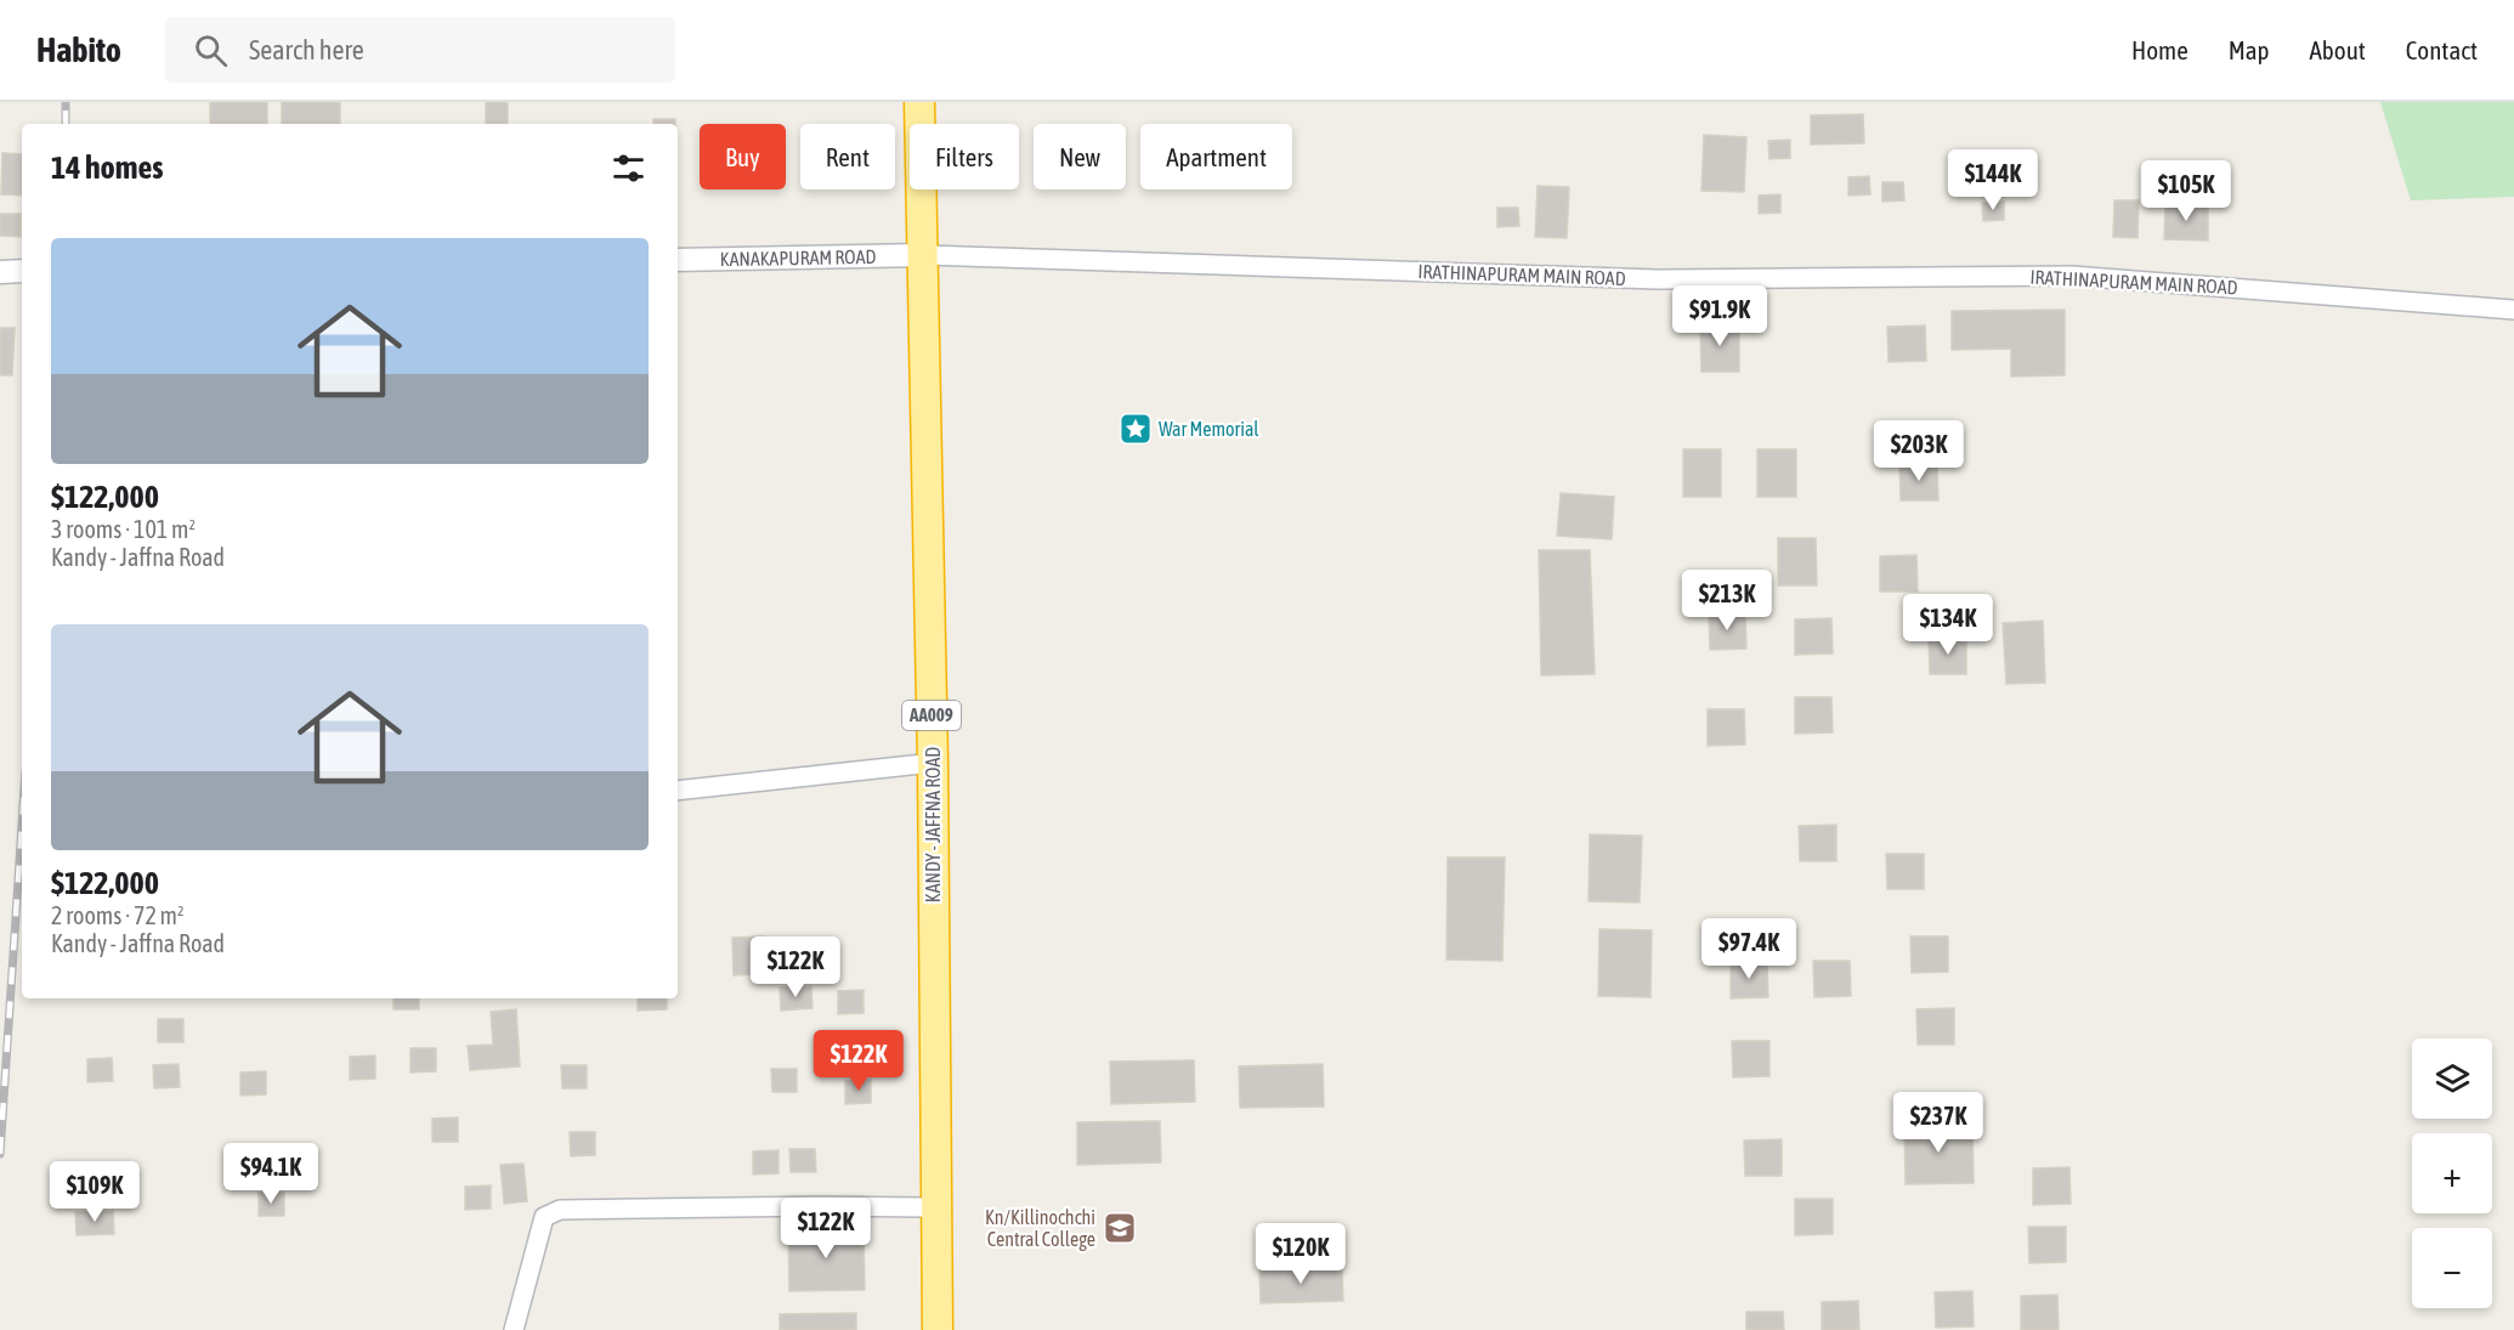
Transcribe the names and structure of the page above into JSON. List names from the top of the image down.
{
  "streets": {
    "highway": ["AA009", "KANDY - JAFFNA ROAD"],
    "street": ["KANAKAPURAM ROAD", "IRATHINAPURAM MAIN ROAD"]
  },
  "crossings": [
    ["KANAKAPURAM ROAD", "IRATHINAPURAM MAIN ROAD"],
    ["KANAKAPURAM ROAD", "KANDY - JAFFNA ROAD"],
    ["IRATHINAPURAM MAIN ROAD", "KANDY - JAFFNA ROAD"]
  ],
  "places": {
    "place": ["War Memorial"],
    "school or university": ["Kn/Killinochchi Central College"]
  },
  "page": {
    "header": "Habito",
    "search": "Search here",
    "nav": [
      "Home",
      "Map",
      "About",
      "Contact"
    ],
    "chip": [
      "Buy",
      "Rent",
      "Filters",
      "New",
      "Apartment"
    ],
    "heading": "14 homes",
    "price": [
      "$144K",
      "$105K",
      "$91.9K",
      "$203K",
      "$213K",
      "$134K",
      "$97.4K",
      "$122K",
      "$122K",
      "$237K",
      "$94.1K",
      "$109K",
      "$122K",
      "$120K"
    ],
    "list": [
      {
        "name": "$122,000",
        "note": "3 rooms · 101 m² · Kandy - Jaffna Road"
      },
      {
        "name": "$122,000",
        "note": "2 rooms · 72 m² · Kandy - Jaffna Road"
      }
    ],
    "map_buttons": ["+", "−"]
  }
}
